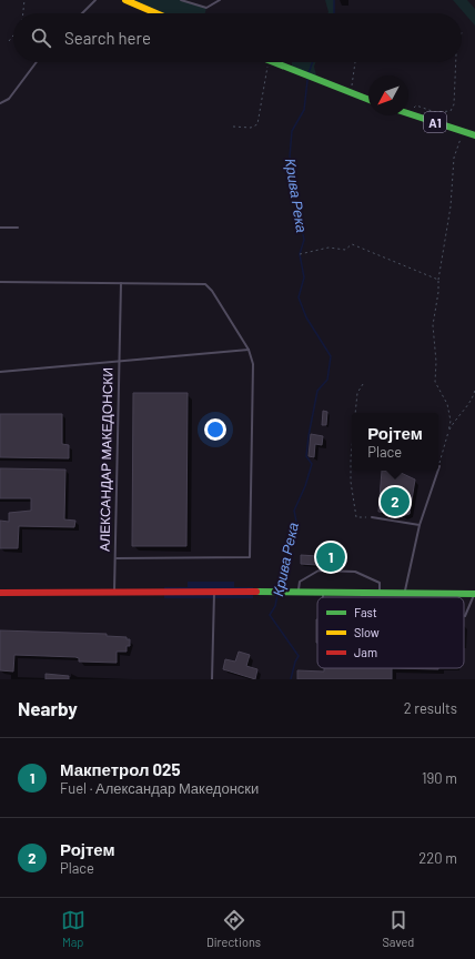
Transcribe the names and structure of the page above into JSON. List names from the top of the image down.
{
  "streets": {
    "main road": ["A1"],
    "lane": ["АЛЕКСАНДАР МАКЕДОНСКИ"]
  },
  "water": ["Крива Река"],
  "legend": ["Fast", "Slow", "Jam"],
  "north": "bottom left",
  "page": {
    "search": "Search here",
    "popup": ["Ројтем", "Place"],
    "pins": ["2", "1"],
    "heading": ["Nearby", "2 results"],
    "list": [
      {
        "mark": "1",
        "name": "Макпетрол 025",
        "note": "Fuel · Александар Македонски",
        "value": "190 m"
      },
      {
        "mark": "2",
        "name": "Ројтем",
        "note": "Place",
        "value": "220 m"
      }
    ],
    "nav": ["Map", "Directions", "Saved"]
  }
}
